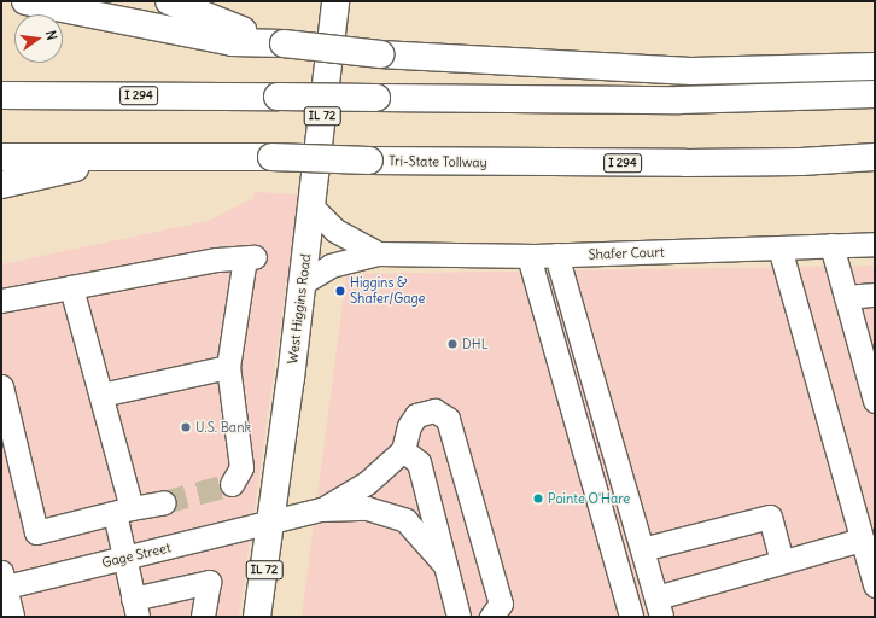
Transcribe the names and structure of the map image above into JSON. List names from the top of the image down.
{
  "streets": {
    "main road": [
      "I 294",
      "IL 72",
      "Tri-State Tollway",
      "West Higgins Road"
    ],
    "street": ["Shafer Court", "Gage Street"]
  },
  "crossings": [
    ["Shafer Court", "West Higgins Road"],
    ["West Higgins Road", "Gage Street"]
  ],
  "places": [
    "Higgins & Shafer/Gage",
    "DHL",
    "U.S. Bank",
    "Pointe O'Hare"
  ],
  "north": "right"
}
